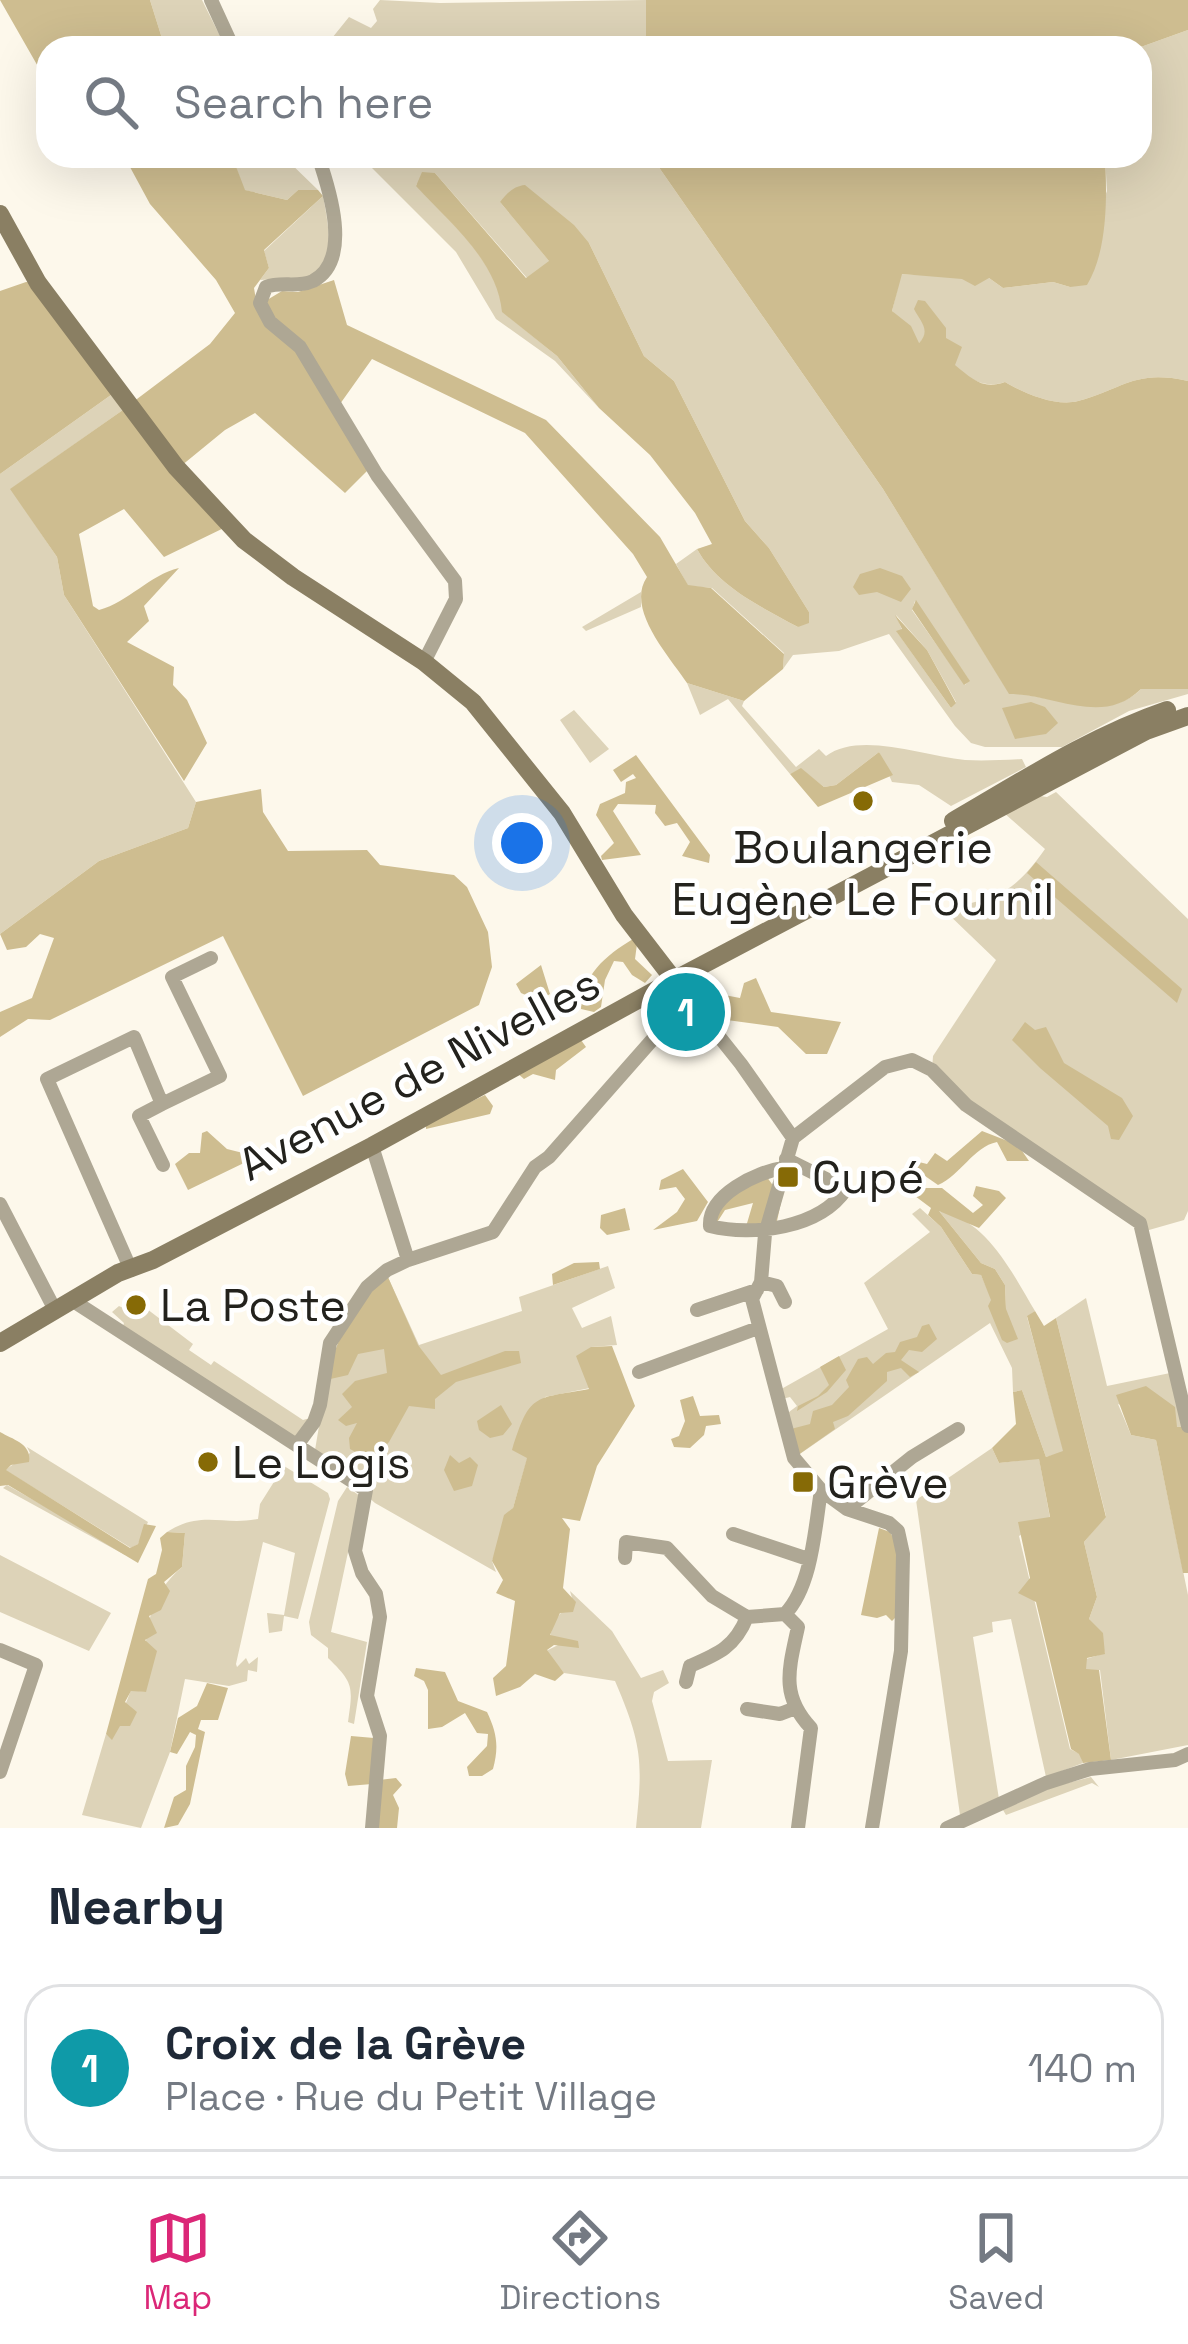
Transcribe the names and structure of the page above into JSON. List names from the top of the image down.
{
  "streets": {
    "main road": ["Avenue de Nivelles"]
  },
  "places": {
    "other": ["Boulangerie Eugène Le Fournil", "La Poste", "Le Logis"],
    "transit": ["Cupé", "Grève"]
  },
  "page": {
    "search": "Search here",
    "pins": "1",
    "heading": "Nearby",
    "list": [
      {
        "mark": "1",
        "name": "Croix de la Grève",
        "note": "Place · Rue du Petit Village",
        "value": "140 m"
      }
    ],
    "nav": ["Map", "Directions", "Saved"]
  }
}
